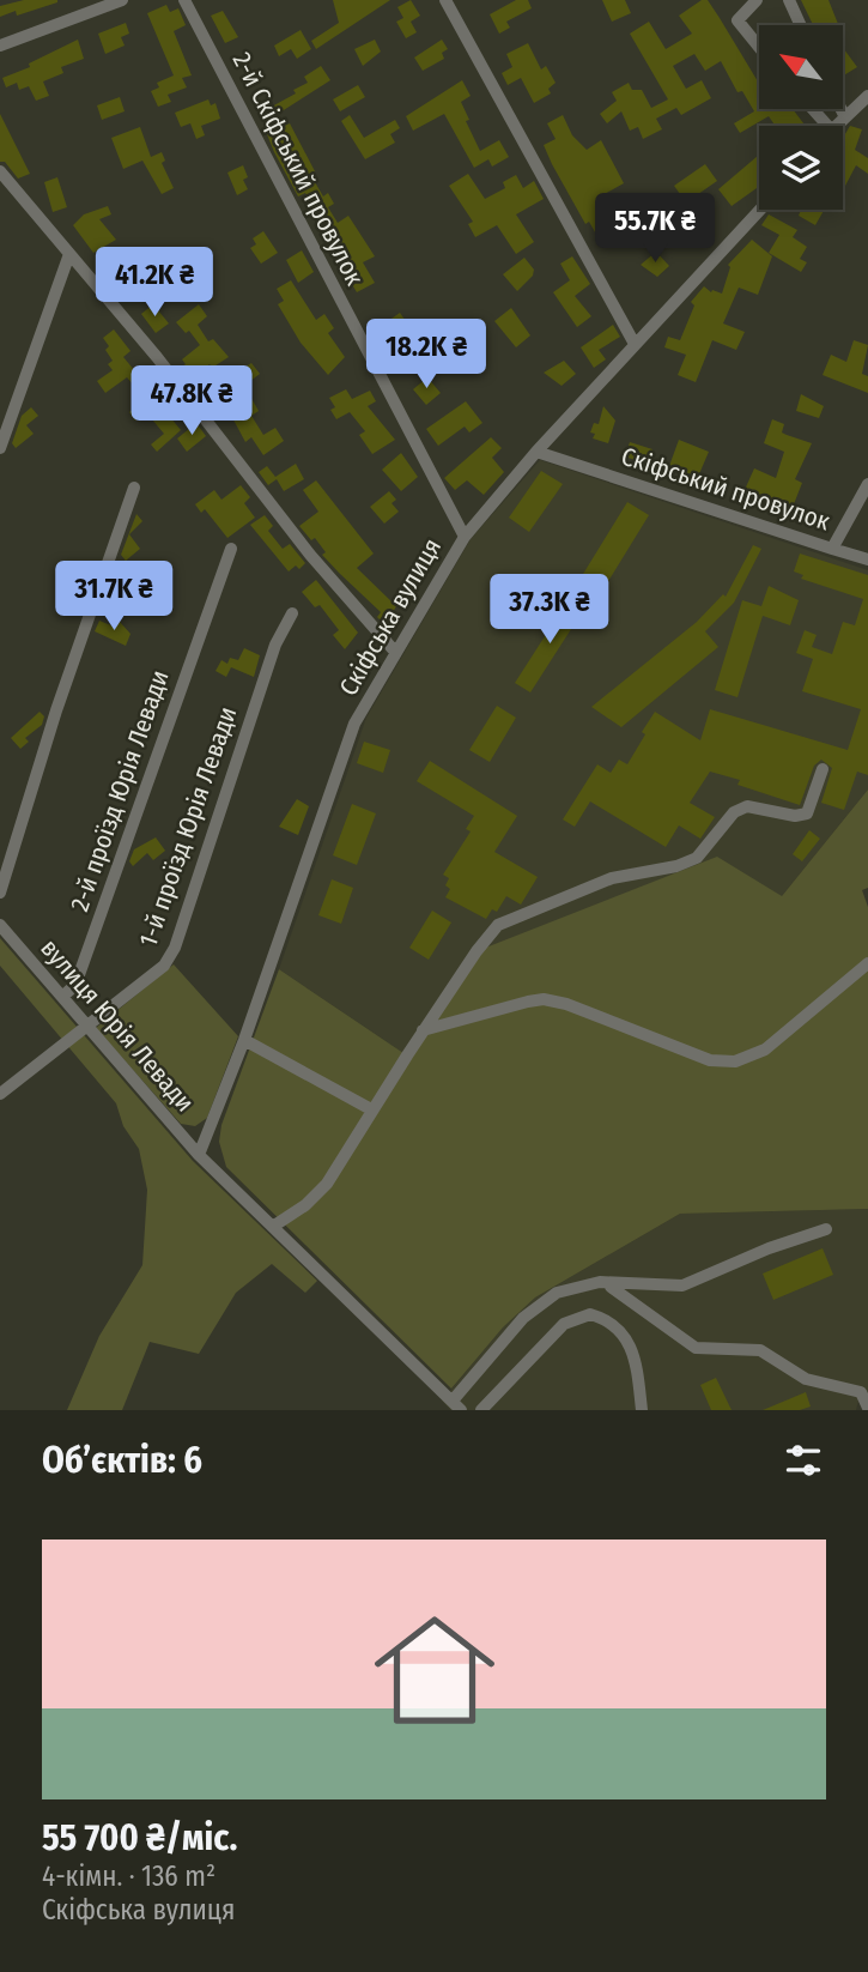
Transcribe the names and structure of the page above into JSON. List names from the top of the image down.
{
  "streets": {
    "street": [
      "2-й Скіфський провулок",
      "Скіфський провулок",
      "Скіфська вулиця",
      "2-й проїзд Юрія Левади",
      "1-й проїзд Юрія Левади",
      "вулиця Юрія Левади"
    ]
  },
  "crossings": [
    ["2-й Скіфський провулок", "Скіфська вулиця"],
    ["Скіфський провулок", "Скіфська вулиця"],
    ["Скіфська вулиця", "вулиця Юрія Левади"],
    ["2-й проїзд Юрія Левади", "вулиця Юрія Левади"],
    ["1-й проїзд Юрія Левади", "вулиця Юрія Левади"]
  ],
  "north": "top left",
  "page": {
    "price": [
      "55.7K ₴",
      "41.2K ₴",
      "18.2K ₴",
      "47.8K ₴",
      "31.7K ₴",
      "37.3K ₴"
    ],
    "heading": "Об’єктів: 6",
    "list": [
      {
        "name": "55 700 ₴/міс.",
        "note": "4-кімн. · 136 m² · Скіфська вулиця"
      }
    ]
  }
}
